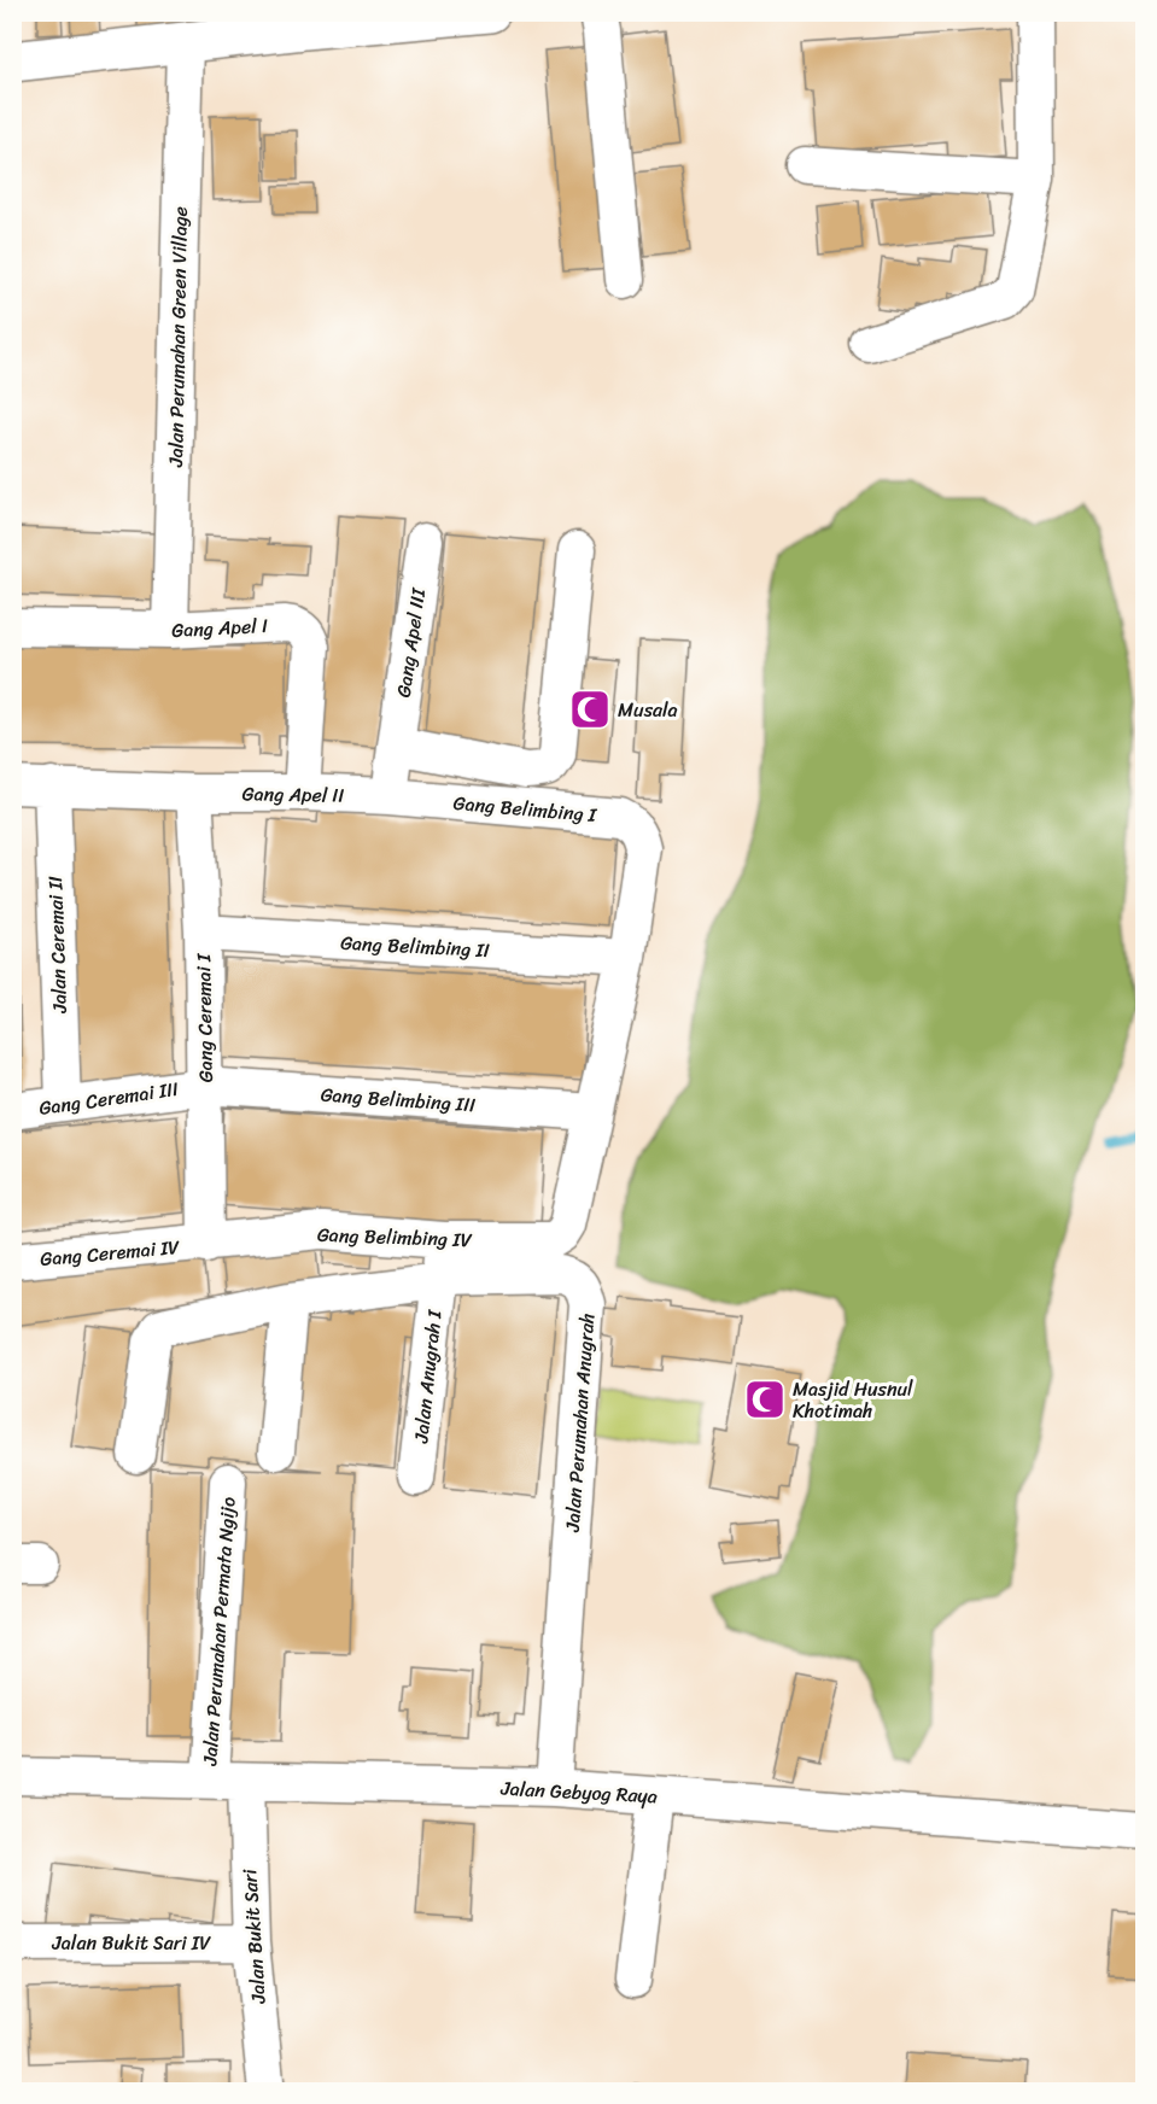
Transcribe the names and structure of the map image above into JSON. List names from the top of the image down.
{
  "streets": {
    "street": [
      "Jalan Perumahan Green Village",
      "Gang Apel I",
      "Gang Apel III",
      "Gang Apel II",
      "Gang Belimbing I",
      "Jalan Ceremai II",
      "Gang Belimbing II",
      "Gang Ceremai I",
      "Gang Ceremai III",
      "Gang Belimbing III",
      "Gang Belimbing IV",
      "Gang Ceremai IV",
      "Jalan Anugrah I",
      "Jalan Perumahan Anugrah",
      "Jalan Perumahan Permata Ngijo",
      "Jalan Gebyog Raya",
      "Jalan Bukit Sari",
      "Jalan Bukit Sari IV"
    ]
  },
  "crossings": [
    ["Jalan Perumahan Green Village", "Gang Apel I"],
    ["Gang Apel I", "Gang Apel II"],
    ["Gang Apel II", "Gang Belimbing I"],
    ["Gang Apel II", "Jalan Ceremai II"],
    ["Gang Apel II", "Gang Ceremai I"],
    ["Gang Belimbing I", "Gang Belimbing II"],
    ["Jalan Ceremai II", "Gang Ceremai III"],
    ["Gang Belimbing II", "Gang Ceremai I"],
    ["Gang Ceremai I", "Gang Ceremai III"],
    ["Gang Ceremai I", "Gang Belimbing III"],
    ["Gang Ceremai I", "Gang Belimbing IV"],
    ["Gang Ceremai I", "Gang Ceremai IV"],
    ["Gang Ceremai III", "Gang Belimbing III"],
    ["Gang Belimbing III", "Gang Belimbing IV"],
    ["Gang Belimbing IV", "Gang Ceremai IV"],
    ["Gang Belimbing IV", "Jalan Anugrah I"],
    ["Jalan Anugrah I", "Jalan Perumahan Anugrah"],
    ["Jalan Perumahan Anugrah", "Jalan Gebyog Raya"],
    ["Jalan Perumahan Permata Ngijo", "Jalan Gebyog Raya"],
    ["Jalan Gebyog Raya", "Jalan Bukit Sari"],
    ["Jalan Bukit Sari", "Jalan Bukit Sari IV"]
  ],
  "places": {
    "mosque": ["Musala", "Masjid Husnul Khotimah"]
  }
}
